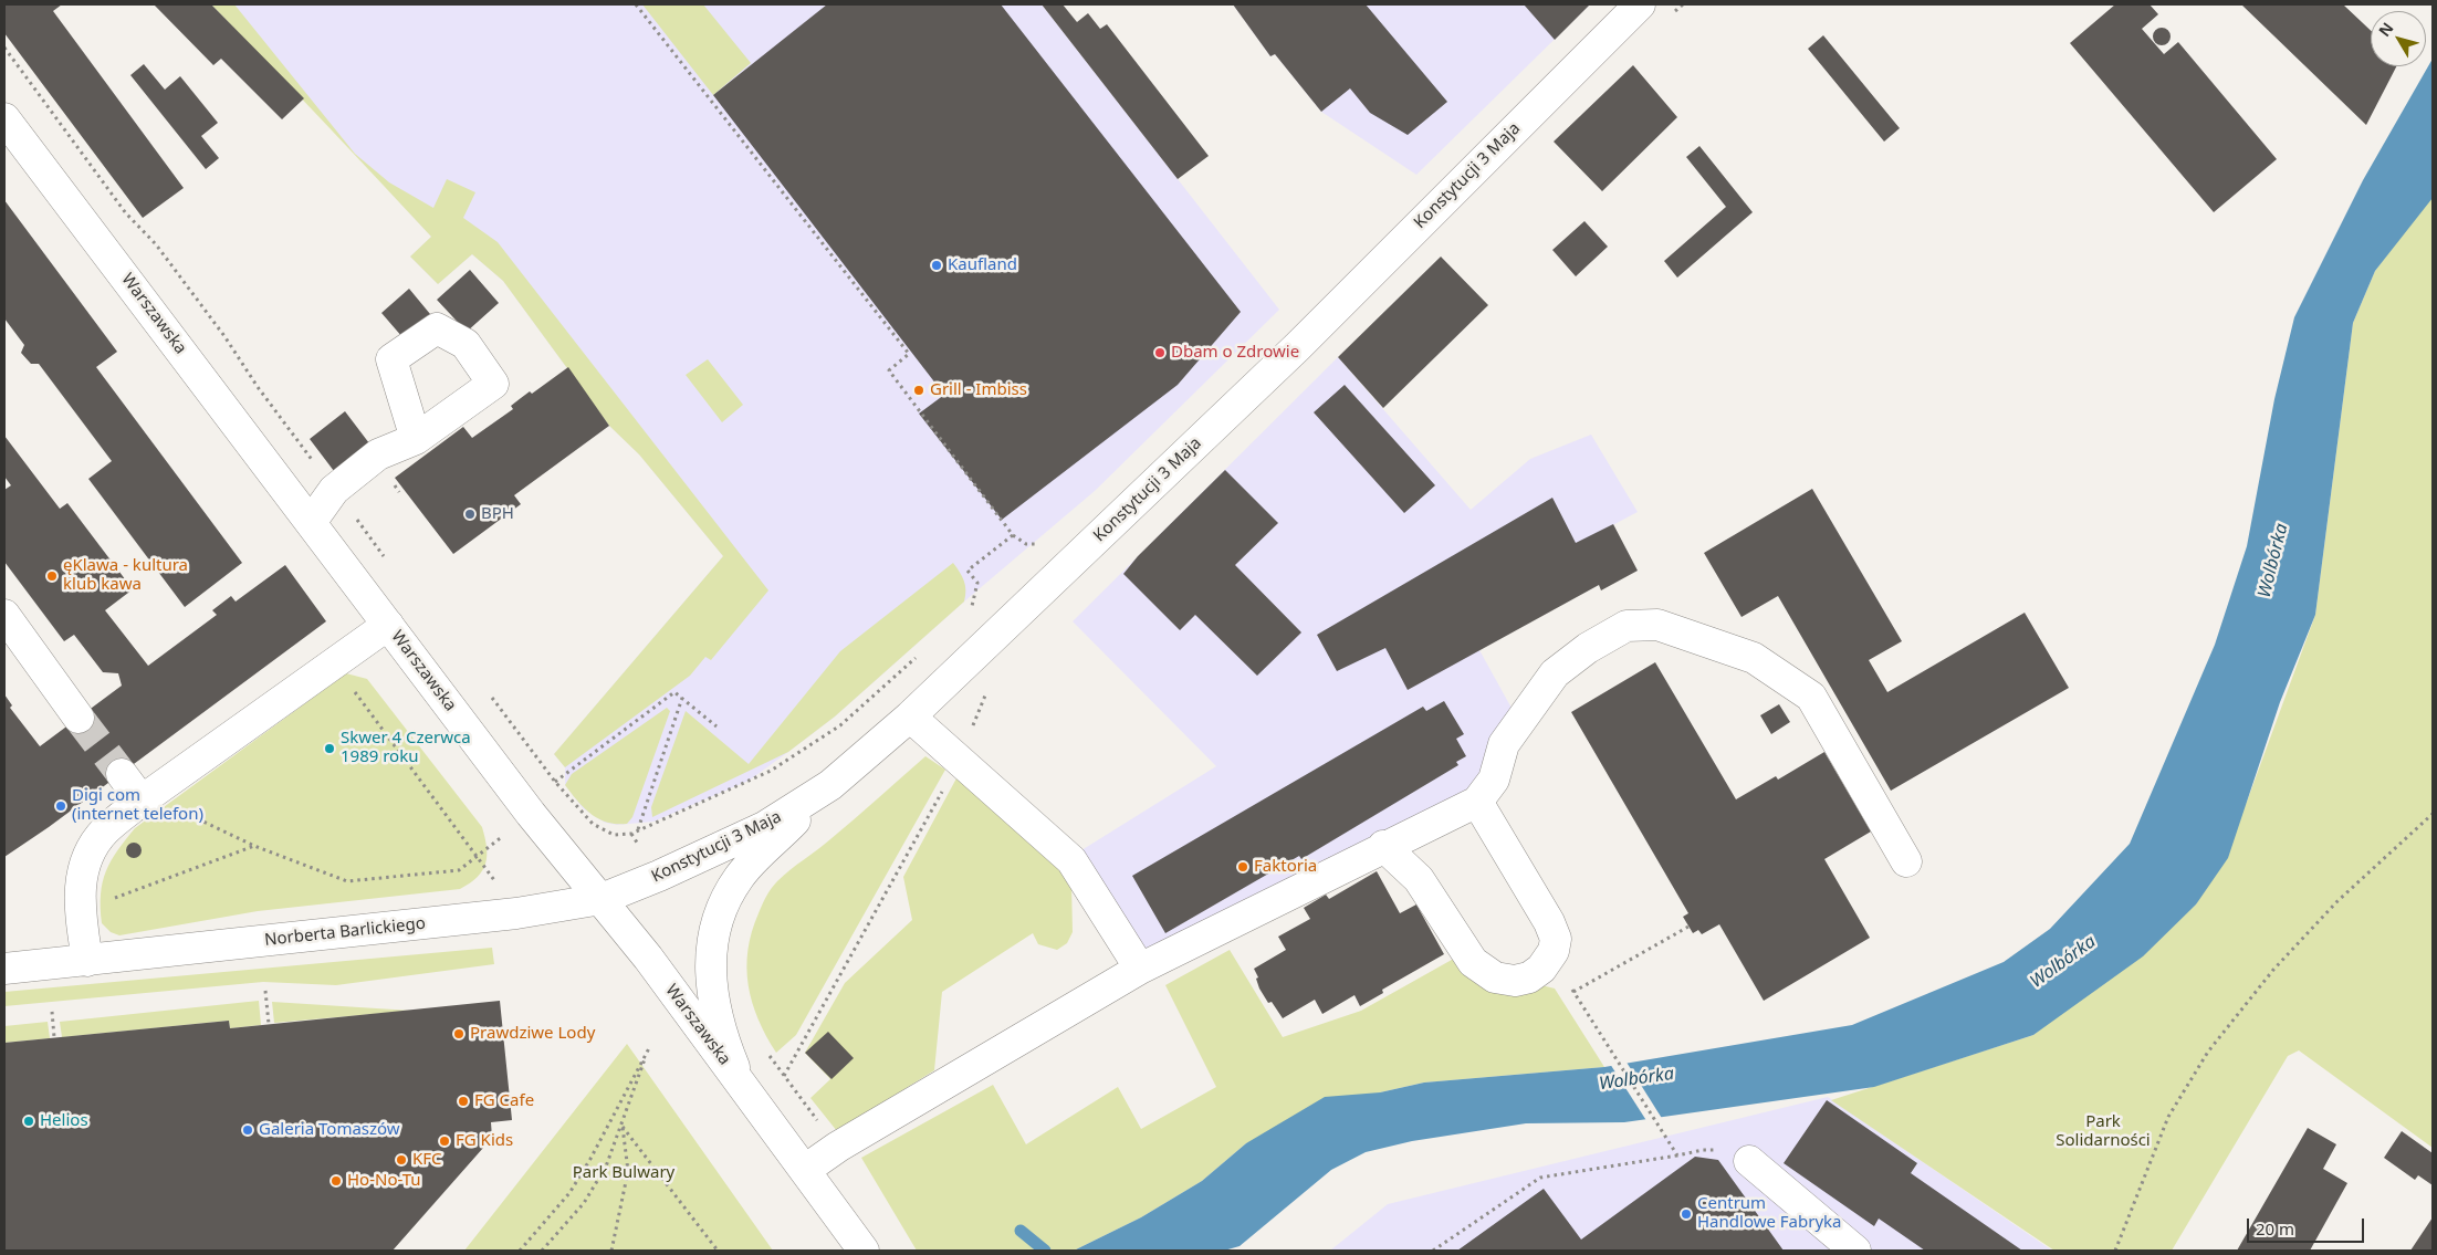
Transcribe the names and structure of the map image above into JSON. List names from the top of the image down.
{
  "streets": {
    "street": ["Konstytucji 3 Maja", "Warszawska", "Norberta Barlickiego"]
  },
  "crossings": [
    ["Konstytucji 3 Maja", "Warszawska"],
    ["Konstytucji 3 Maja", "Norberta Barlickiego"],
    ["Warszawska", "Norberta Barlickiego"]
  ],
  "water": ["Wolbórka"],
  "parks": ["Park Solidarności", "Park Bulwary"],
  "places": [
    "Kaufland",
    "Dbam o Zdrowie",
    "Grill - Imbiss",
    "BPH",
    "ęKlawa - kultura klub kawa",
    "Skwer 4 Czerwca 1989 roku",
    "Digi com (internet telefon)",
    "Faktoria",
    "Prawdziwe Lody",
    "FG Cafe",
    "Helios",
    "Galeria Tomaszów",
    "FG Kids",
    "KFC",
    "Ho-No-Tu",
    "Centrum Handlowe Fabryka"
  ],
  "scale_bar": "20 m",
  "north": "top left"
}
